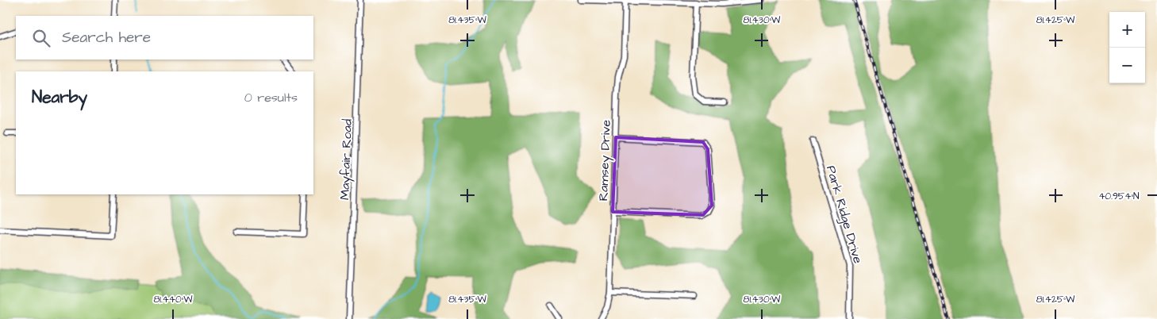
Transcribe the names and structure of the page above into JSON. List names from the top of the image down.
{
  "streets": {
    "street": ["Mayfair Road", "Ramsey Drive", "Park Ridge Drive"]
  },
  "page": {
    "map_buttons": ["+", "−"],
    "search": "Search here",
    "heading": ["Nearby", "0 results"]
  },
  "coordinates": [
    "81.435°W",
    "81.430°W",
    "81.425°W",
    "40.954°N",
    "81.440°W"
  ]
}
